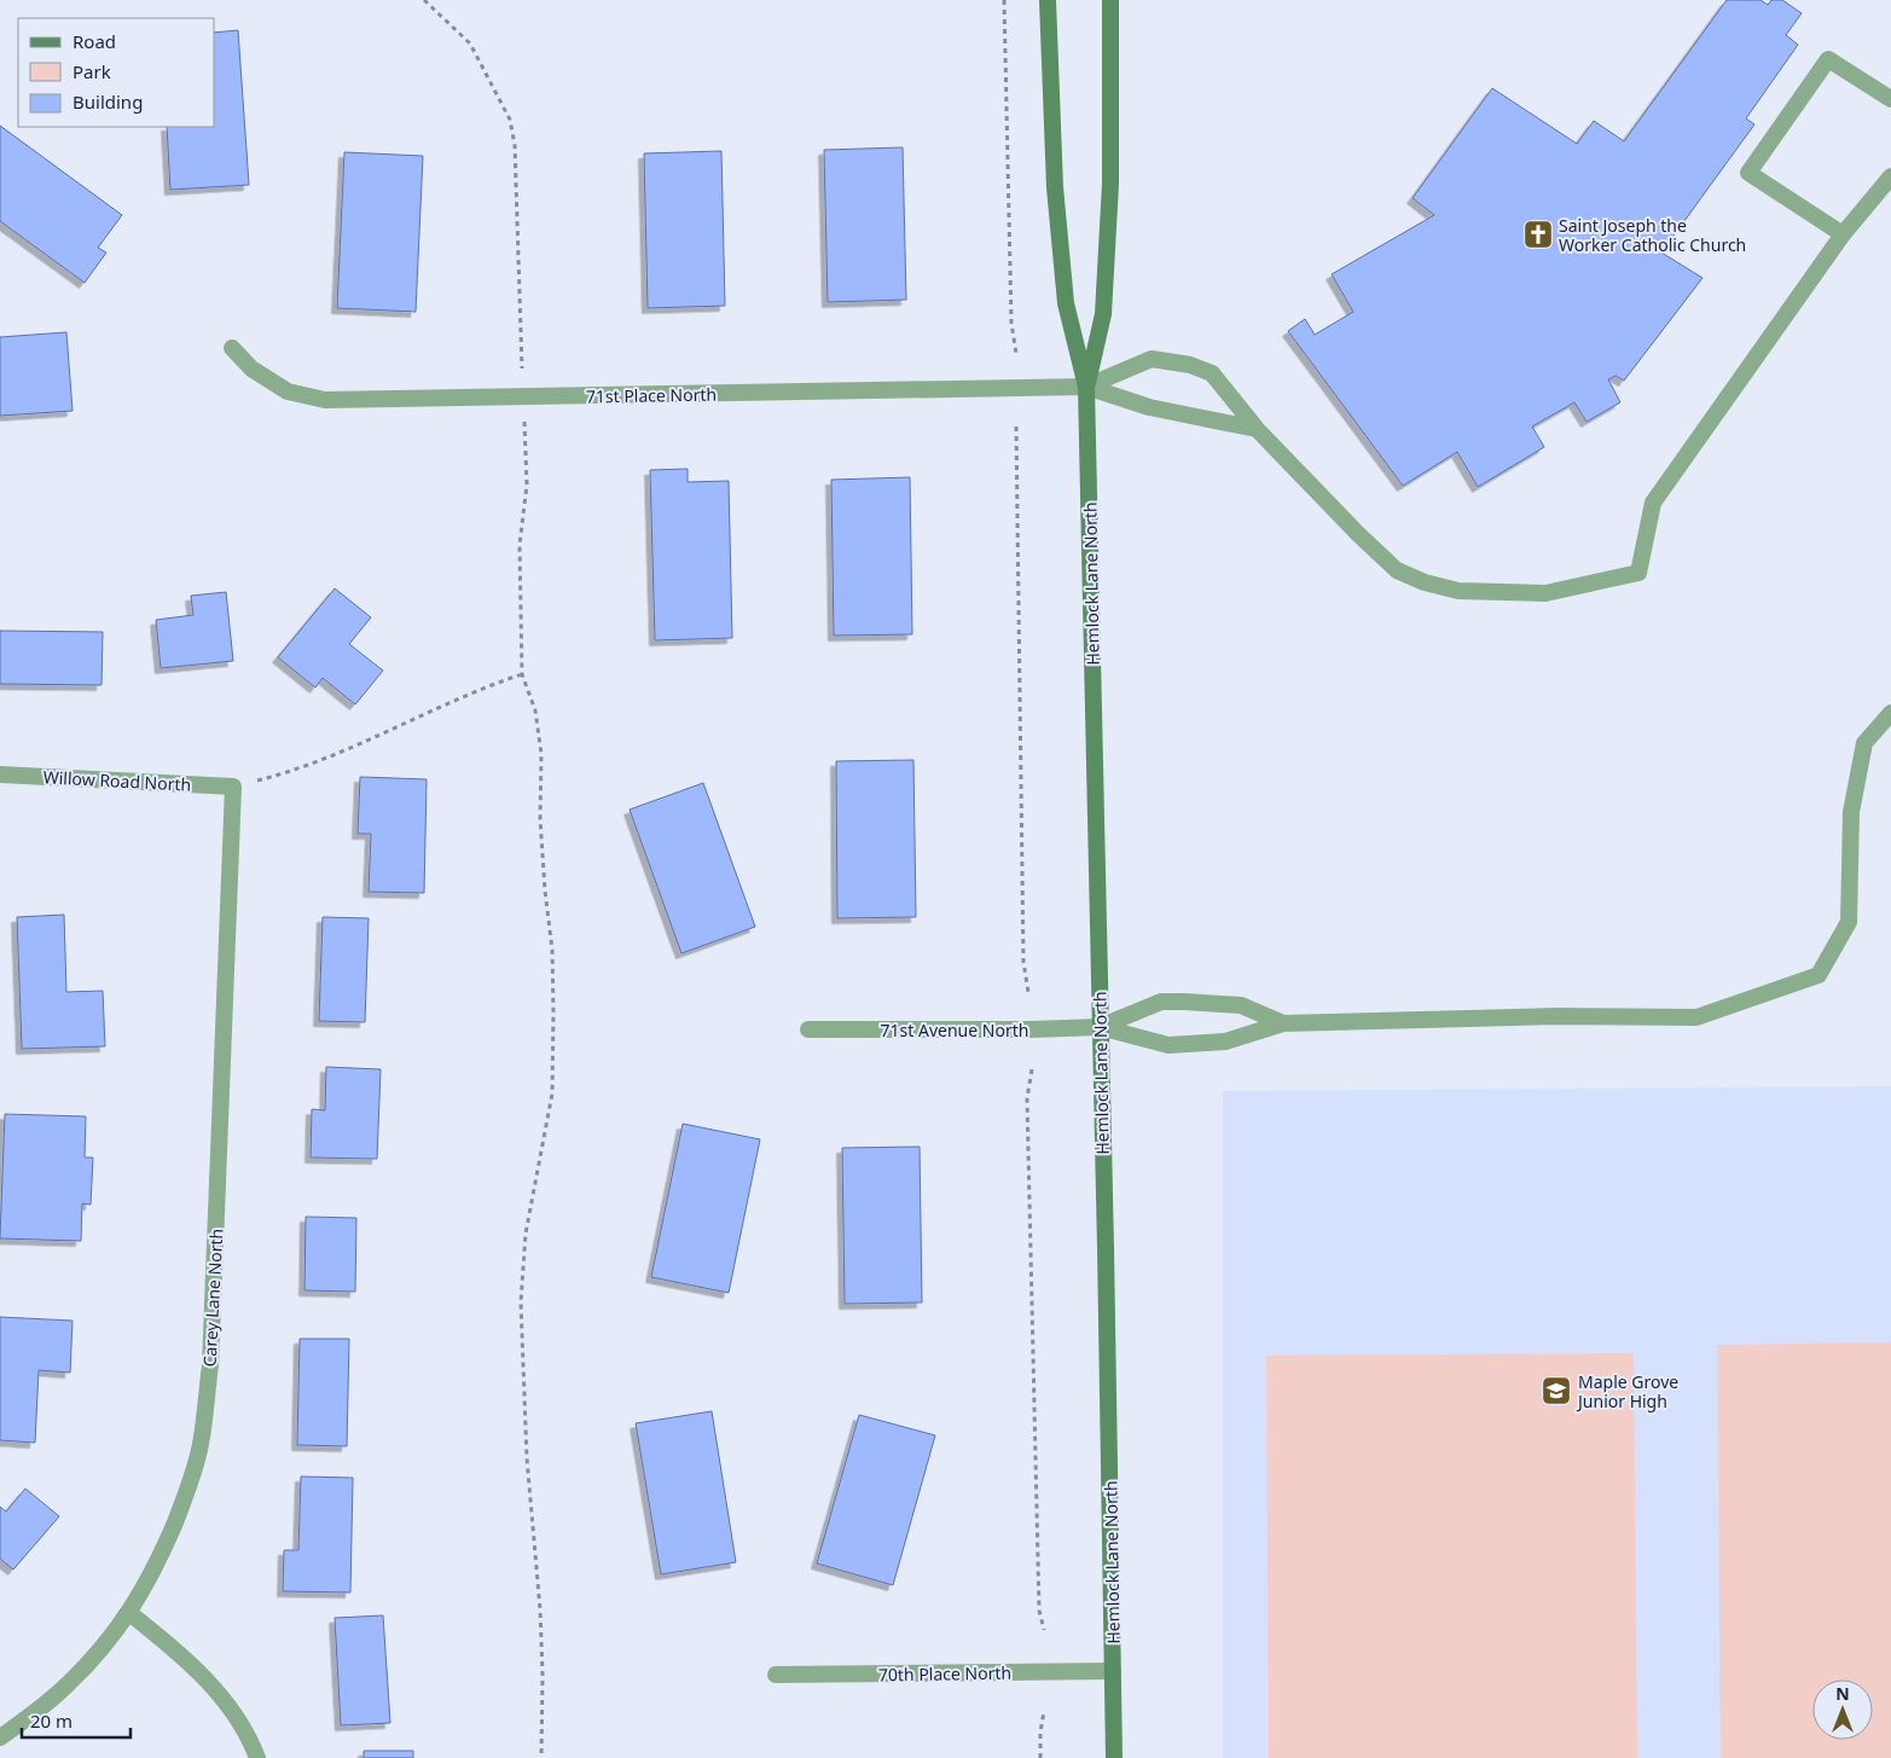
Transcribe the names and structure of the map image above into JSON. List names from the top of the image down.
{
  "streets": {
    "main road": ["Hemlock Lane North"],
    "street": [
      "71st Place North",
      "Willow Road North",
      "71st Avenue North",
      "Carey Lane North",
      "70th Place North"
    ]
  },
  "crossings": [
    ["71st Place North", "Hemlock Lane North"],
    ["Hemlock Lane North", "71st Avenue North"],
    ["Hemlock Lane North", "70th Place North"],
    ["Willow Road North", "Carey Lane North"]
  ],
  "places": {
    "church": ["Saint Joseph the Worker Catholic Church"],
    "school or university": ["Maple Grove Junior High"]
  },
  "legend": ["Road", "Park", "Building"],
  "scale_bar": "20 m",
  "north": "top"
}
